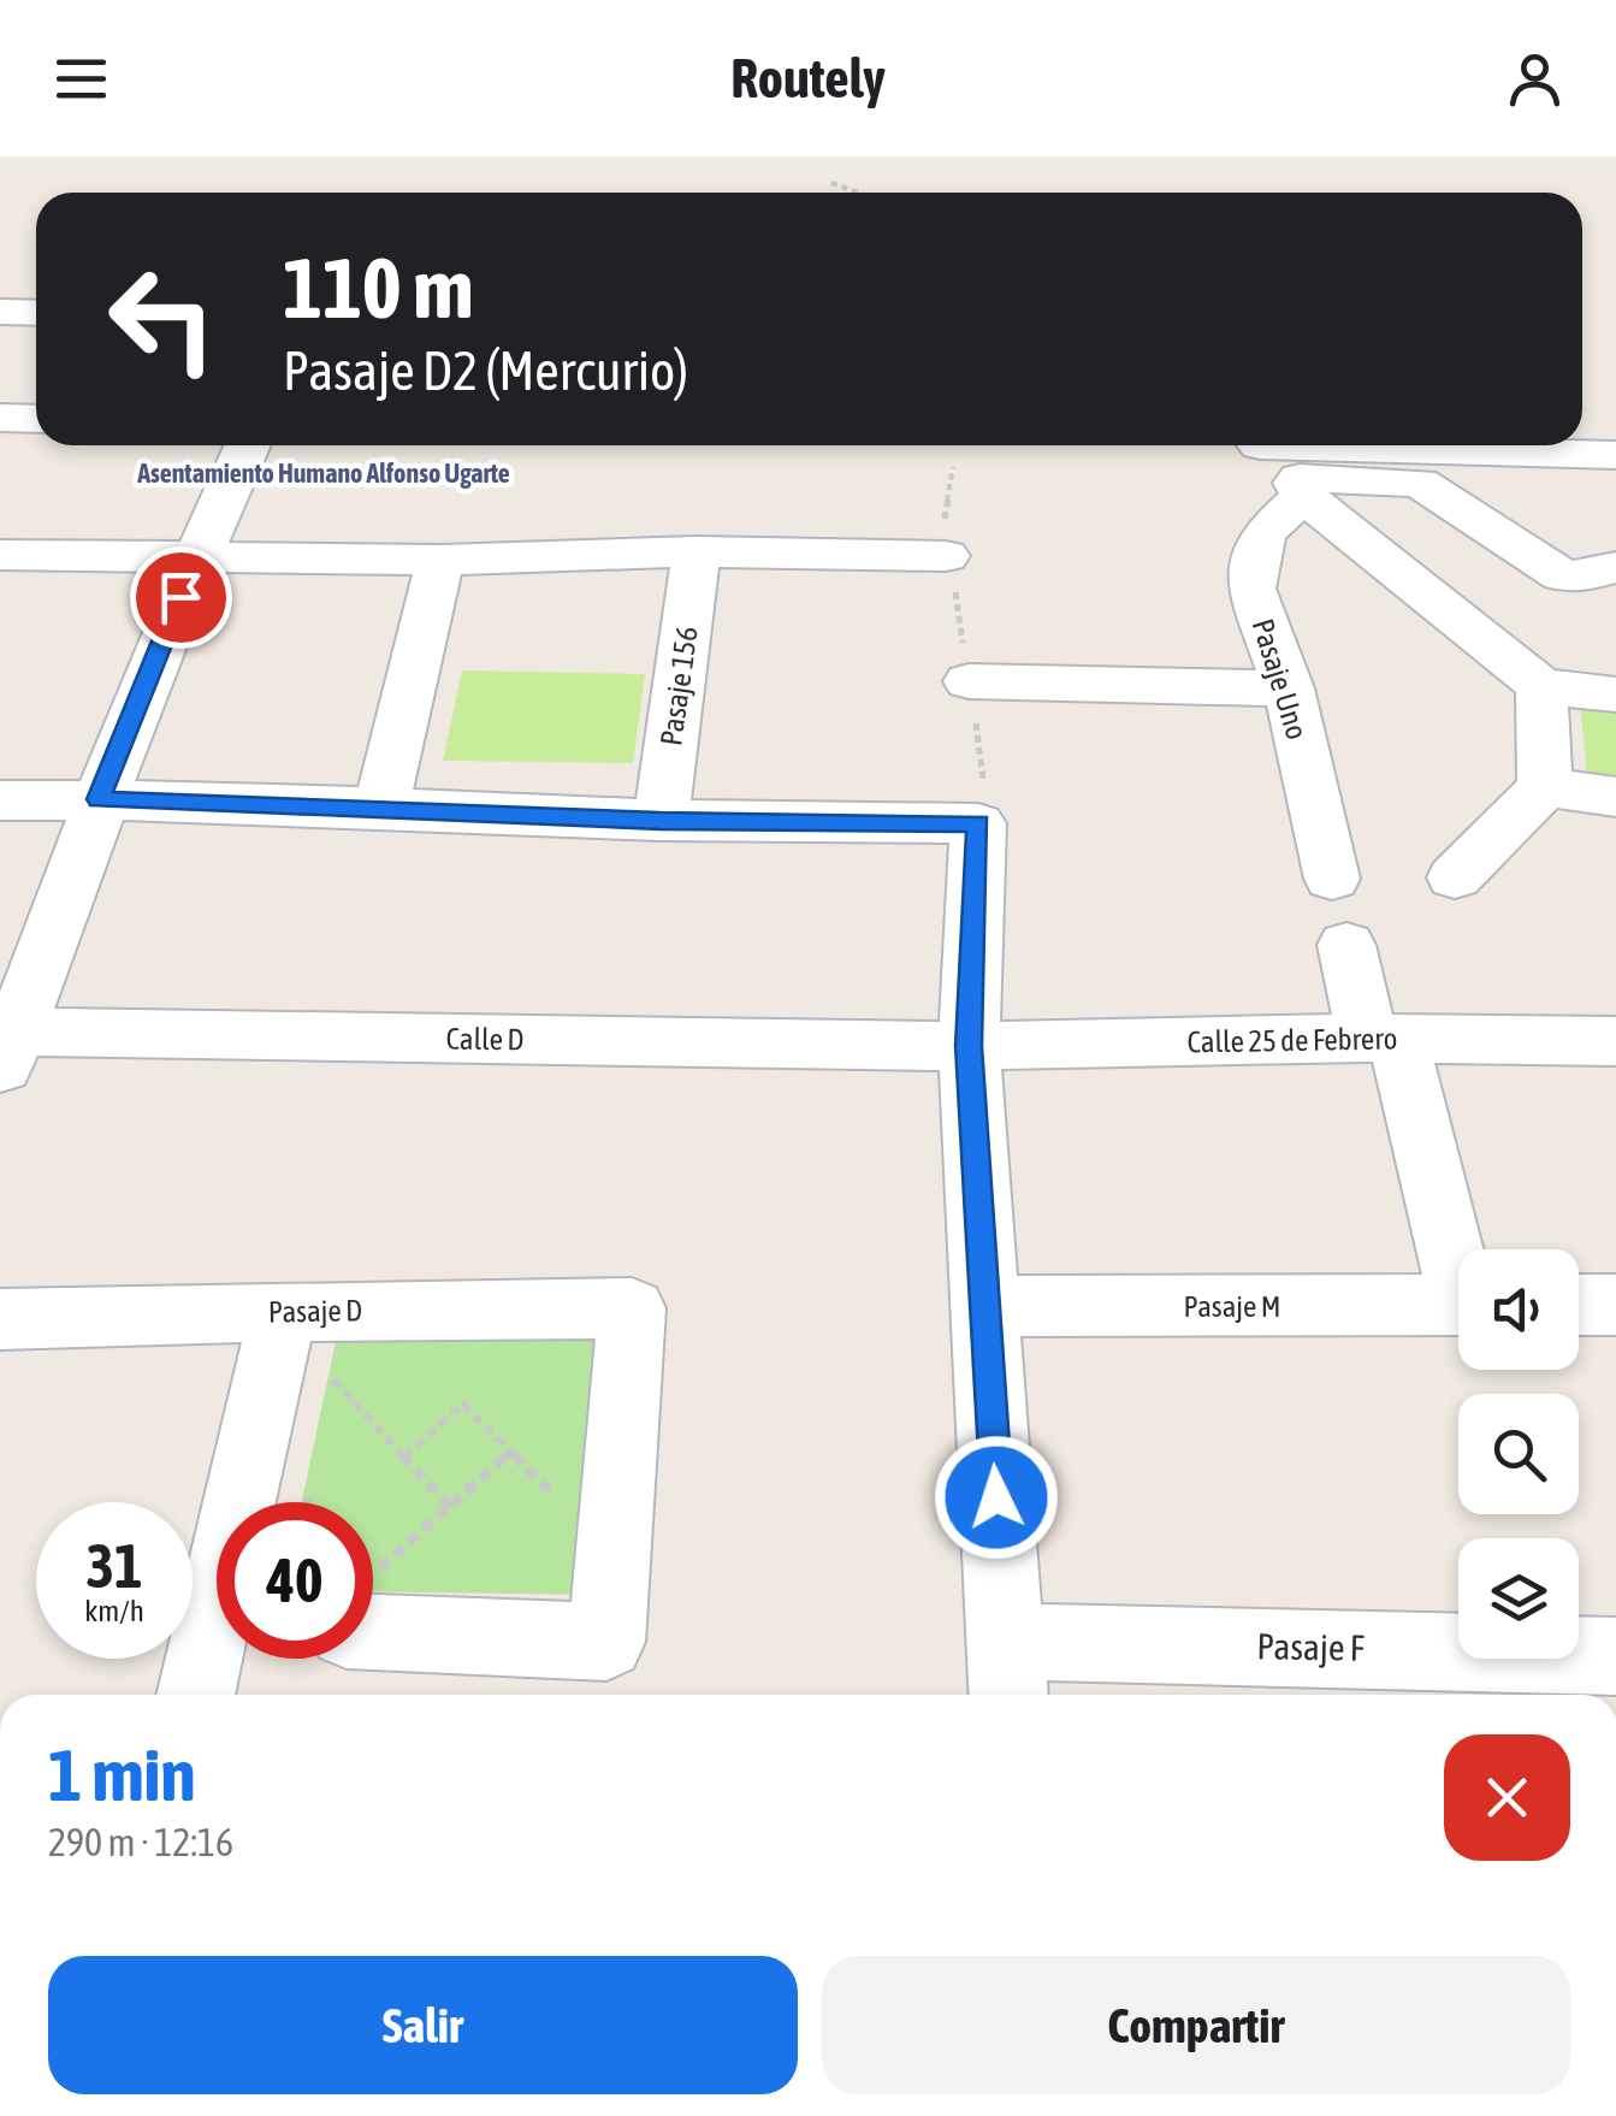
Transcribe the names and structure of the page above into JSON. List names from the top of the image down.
{
  "streets": {
    "street": [
      "Pasaje Uno",
      "Pasaje 156",
      "Calle D",
      "Calle 25 de Febrero",
      "Pasaje M",
      "Pasaje D",
      "Pasaje F"
    ]
  },
  "crossings": [
    ["Calle D", "Calle 25 de Febrero"]
  ],
  "districts": ["Asentamiento Humano Alfonso Ugarte"],
  "page": {
    "header": "Routely",
    "turn": ["110 m", "Pasaje D2 (Mercurio)"],
    "speed": "31 km/h",
    "limit": "40",
    "heading": ["1 min", "290 m · 12:16"],
    "buttons": ["Salir", "Compartir"]
  }
}
